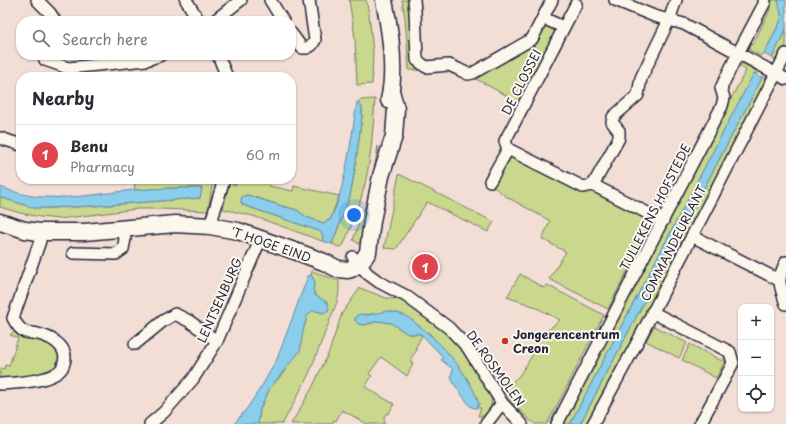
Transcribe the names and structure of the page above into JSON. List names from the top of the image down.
{
  "streets": {
    "street": [
      "DE CLOSSEI",
      "TULLEKENS HOFSTEDE",
      "COMMANDEURLANT",
      "'T HOGE EIND",
      "LENTSENBURG",
      "DE ROSMOLEN"
    ]
  },
  "crossings": [
    ["'T HOGE EIND", "LENTSENBURG"],
    ["'T HOGE EIND", "DE ROSMOLEN"]
  ],
  "places": ["Jongerencentrum Creon"],
  "page": {
    "search": "Search here",
    "heading": "Nearby",
    "list": [
      {
        "mark": "1",
        "name": "Benu",
        "note": "Pharmacy",
        "value": "60 m"
      }
    ],
    "pins": "1",
    "map_buttons": ["+", "−"]
  }
}
